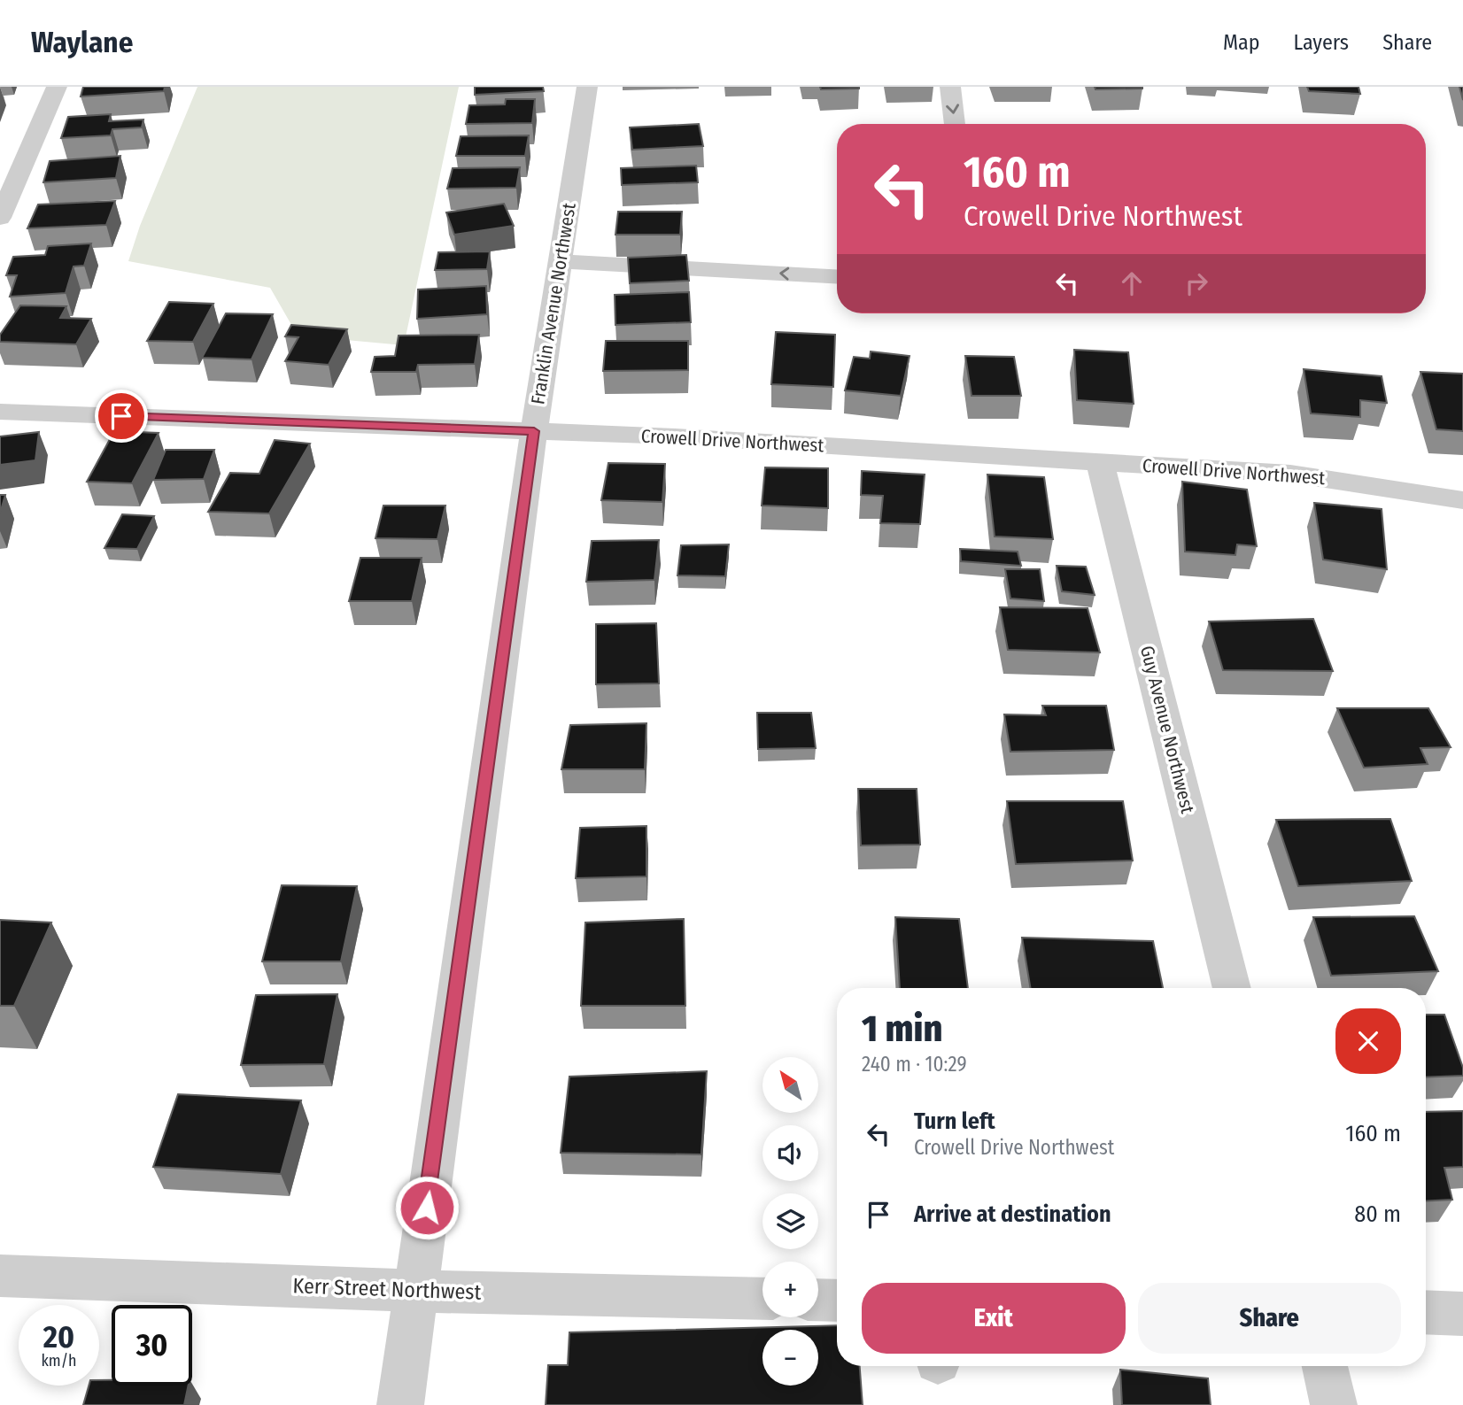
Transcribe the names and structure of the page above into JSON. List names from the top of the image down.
{
  "streets": {
    "street": [
      "Franklin Avenue Northwest",
      "Crowell Drive Northwest",
      "Guy Avenue Northwest",
      "Kerr Street Northwest"
    ]
  },
  "crossings": [
    ["Franklin Avenue Northwest", "Crowell Drive Northwest"],
    ["Franklin Avenue Northwest", "Kerr Street Northwest"],
    ["Crowell Drive Northwest", "Guy Avenue Northwest"]
  ],
  "north": "top left",
  "page": {
    "header": "Waylane",
    "nav": ["Map", "Layers", "Share"],
    "turn": ["160 m", "Crowell Drive Northwest"],
    "heading": ["1 min", "240 m · 10:29"],
    "map_buttons": ["+", "−"],
    "list": [
      {
        "name": "Turn left",
        "note": "Crowell Drive Northwest",
        "value": "160 m"
      },
      {
        "name": "Arrive at destination",
        "value": "80 m"
      }
    ],
    "buttons": ["Exit", "Share"],
    "speed": "20 km/h",
    "limit": "30"
  }
}
